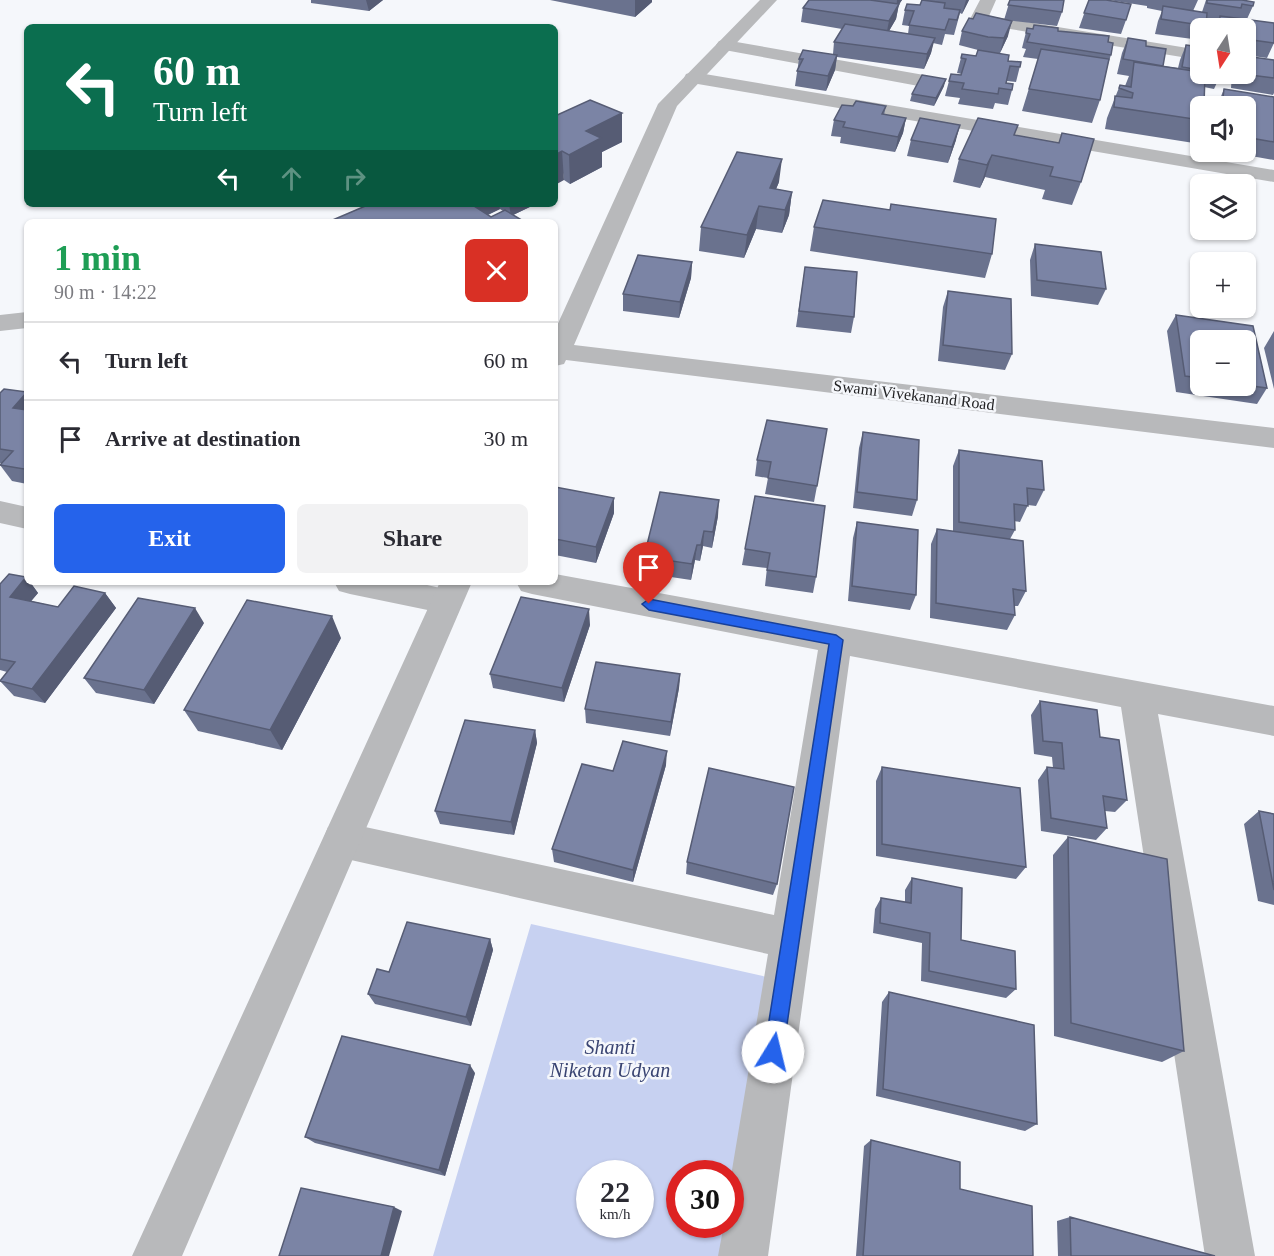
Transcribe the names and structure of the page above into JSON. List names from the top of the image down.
{
  "streets": {
    "street": ["Swami Vivekanand Road"]
  },
  "parks": ["Shanti Niketan Udyan"],
  "north": "bottom",
  "page": {
    "map_buttons": ["+", "−"],
    "turn": ["60 m", "Turn left"],
    "heading": ["1 min", "90 m · 14:22"],
    "list": [
      {
        "name": "Turn left",
        "value": "60 m"
      },
      {
        "name": "Arrive at destination",
        "value": "30 m"
      }
    ],
    "buttons": ["Exit", "Share"],
    "speed": "22 km/h",
    "limit": "30"
  }
}
